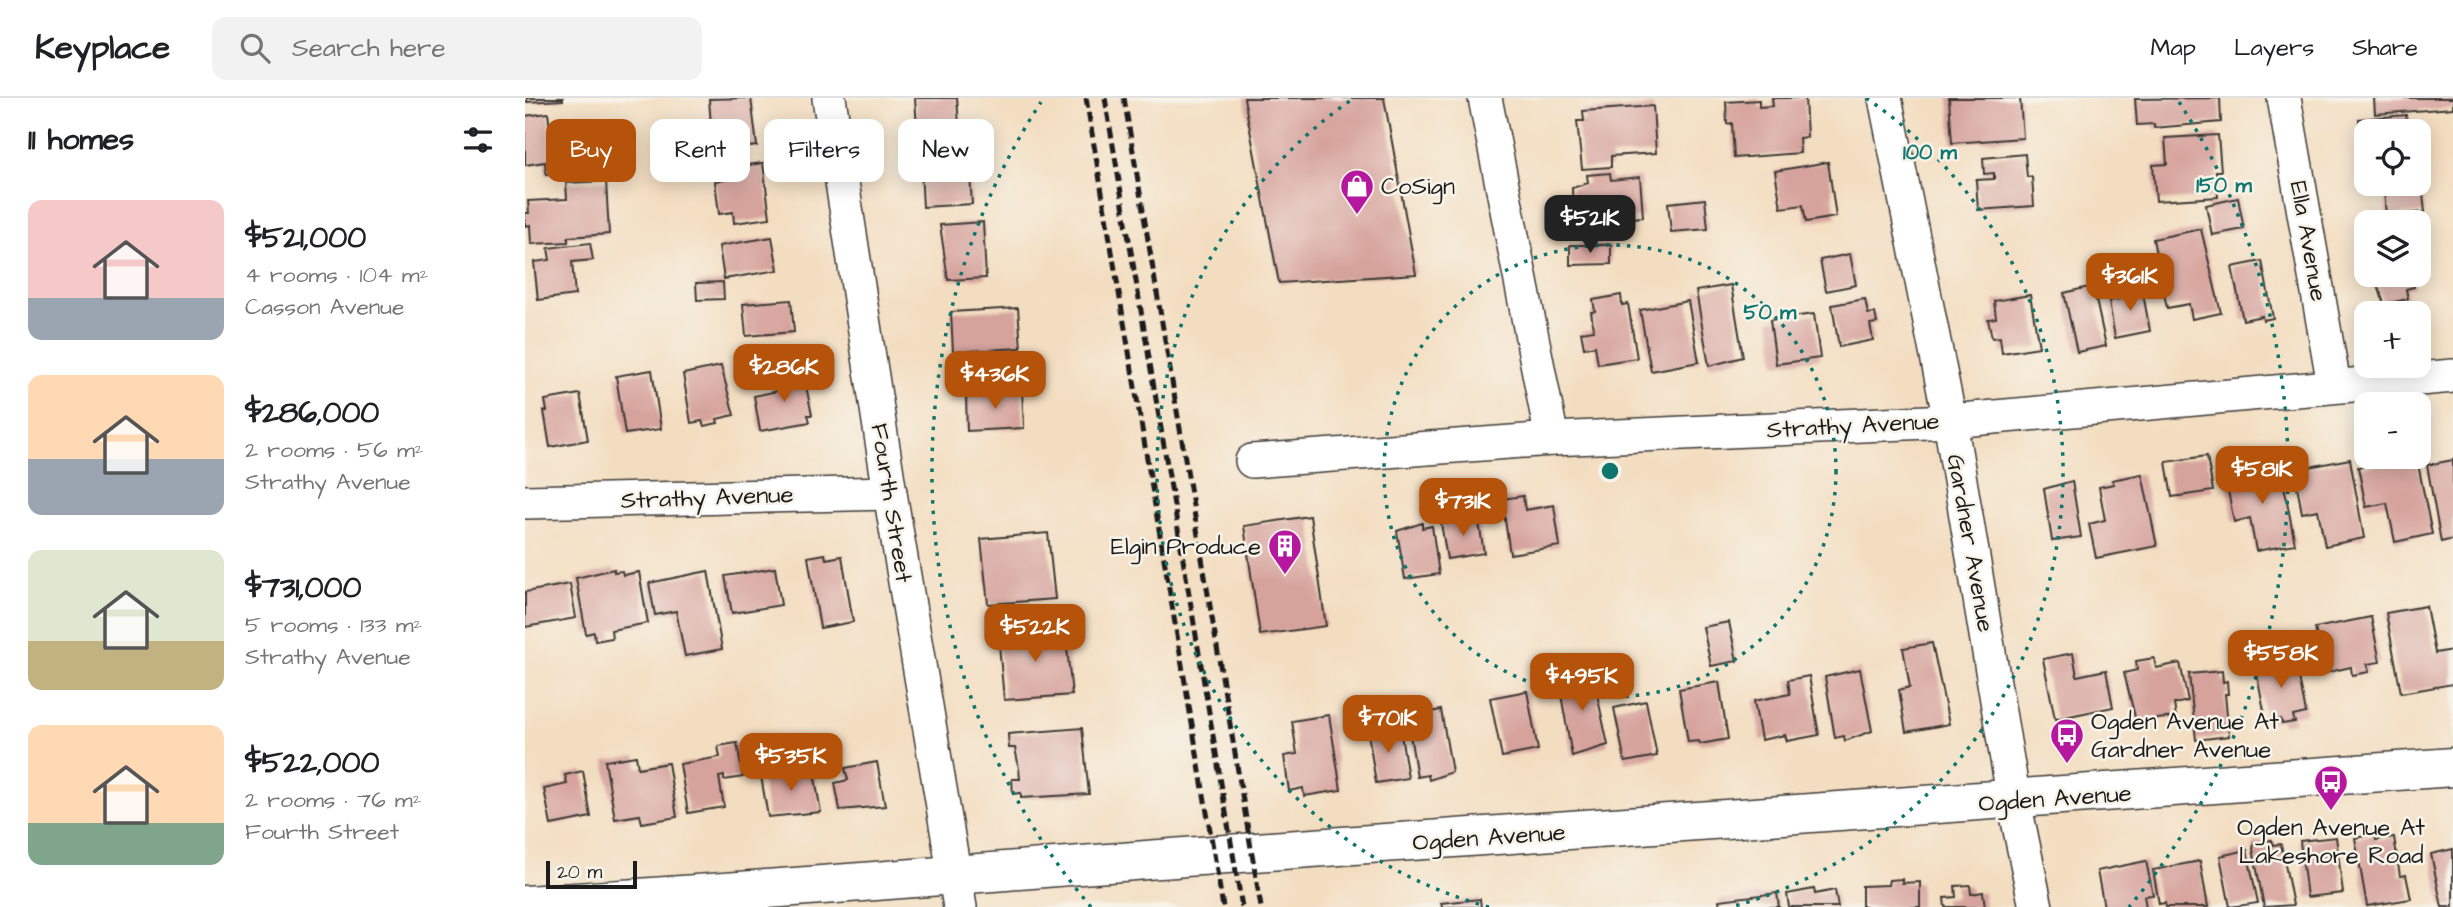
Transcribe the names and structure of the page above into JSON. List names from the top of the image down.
{
  "streets": {
    "street": [
      "Ella Avenue",
      "Strathy Avenue",
      "Fourth Street",
      "Gardner Avenue",
      "Ogden Avenue"
    ]
  },
  "crossings": [
    ["Ella Avenue", "Strathy Avenue"],
    ["Strathy Avenue", "Fourth Street"],
    ["Strathy Avenue", "Gardner Avenue"],
    ["Fourth Street", "Ogden Avenue"],
    ["Gardner Avenue", "Ogden Avenue"]
  ],
  "places": {
    "shop": ["CoSign"],
    "building": ["Elgin Produce"],
    "bus stop": ["Ogden Avenue At Gardner Avenue", "Ogden Avenue At Lakeshore Road"]
  },
  "scale_bar": "20 m",
  "page": {
    "header": "Keyplace",
    "search": "Search here",
    "nav": ["Map", "Layers", "Share"],
    "heading": "11 homes",
    "map_buttons": ["+", "−"],
    "chip": [
      "Buy",
      "Rent",
      "Filters",
      "New"
    ],
    "list": [
      {
        "name": "$521,000",
        "note": "4 rooms · 104 m² · Casson Avenue"
      },
      {
        "name": "$286,000",
        "note": "2 rooms · 56 m² · Strathy Avenue"
      },
      {
        "name": "$731,000",
        "note": "5 rooms · 133 m² · Strathy Avenue"
      },
      {
        "name": "$522,000",
        "note": "2 rooms · 76 m² · Fourth Street"
      }
    ],
    "price": [
      "$521K",
      "$361K",
      "$286K",
      "$436K",
      "$581K",
      "$731K",
      "$522K",
      "$558K",
      "$495K",
      "$701K",
      "$535K"
    ],
    "scale": "20 m"
  },
  "rings": ["100 m", "150 m", "50 m"]
}
